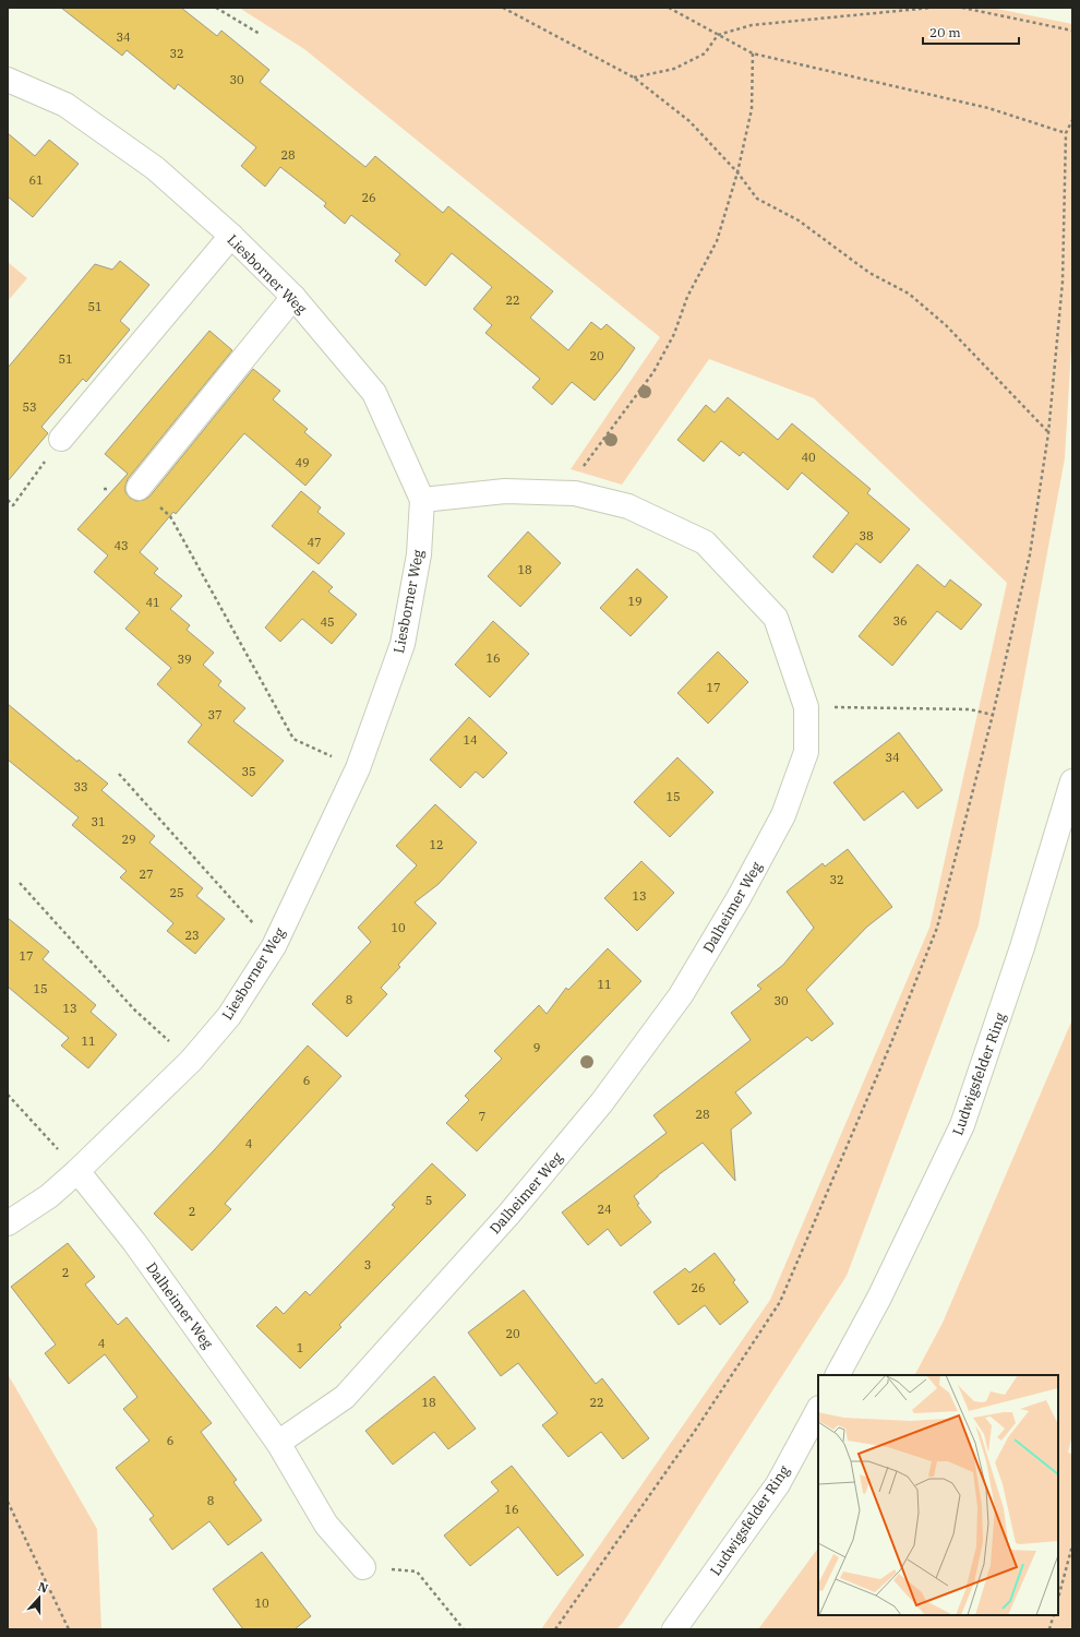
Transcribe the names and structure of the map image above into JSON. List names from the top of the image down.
{
  "streets": {
    "street": ["Liesborner Weg", "Dalheimer Weg", "Ludwigsfelder Ring"]
  },
  "crossings": [
    ["Liesborner Weg", "Dalheimer Weg"]
  ],
  "house_numbers": [
    "34",
    "32",
    "30",
    "28",
    "61",
    "26",
    "22",
    "51",
    "20",
    "51",
    "53",
    "40",
    "49",
    "38",
    "47",
    "43",
    "18",
    "19",
    "41",
    "36",
    "45",
    "16",
    "39",
    "17",
    "37",
    "14",
    "34",
    "35",
    "33",
    "15",
    "31",
    "29",
    "12",
    "27",
    "32",
    "25",
    "13",
    "10",
    "23",
    "17",
    "11",
    "15",
    "8",
    "30",
    "13",
    "11",
    "9",
    "6",
    "28",
    "7",
    "4",
    "5",
    "24",
    "2",
    "3",
    "2",
    "26",
    "20",
    "4",
    "1",
    "18",
    "22",
    "6",
    "8",
    "16",
    "10"
  ],
  "scale_bar": "20 m",
  "north": "top"
}
